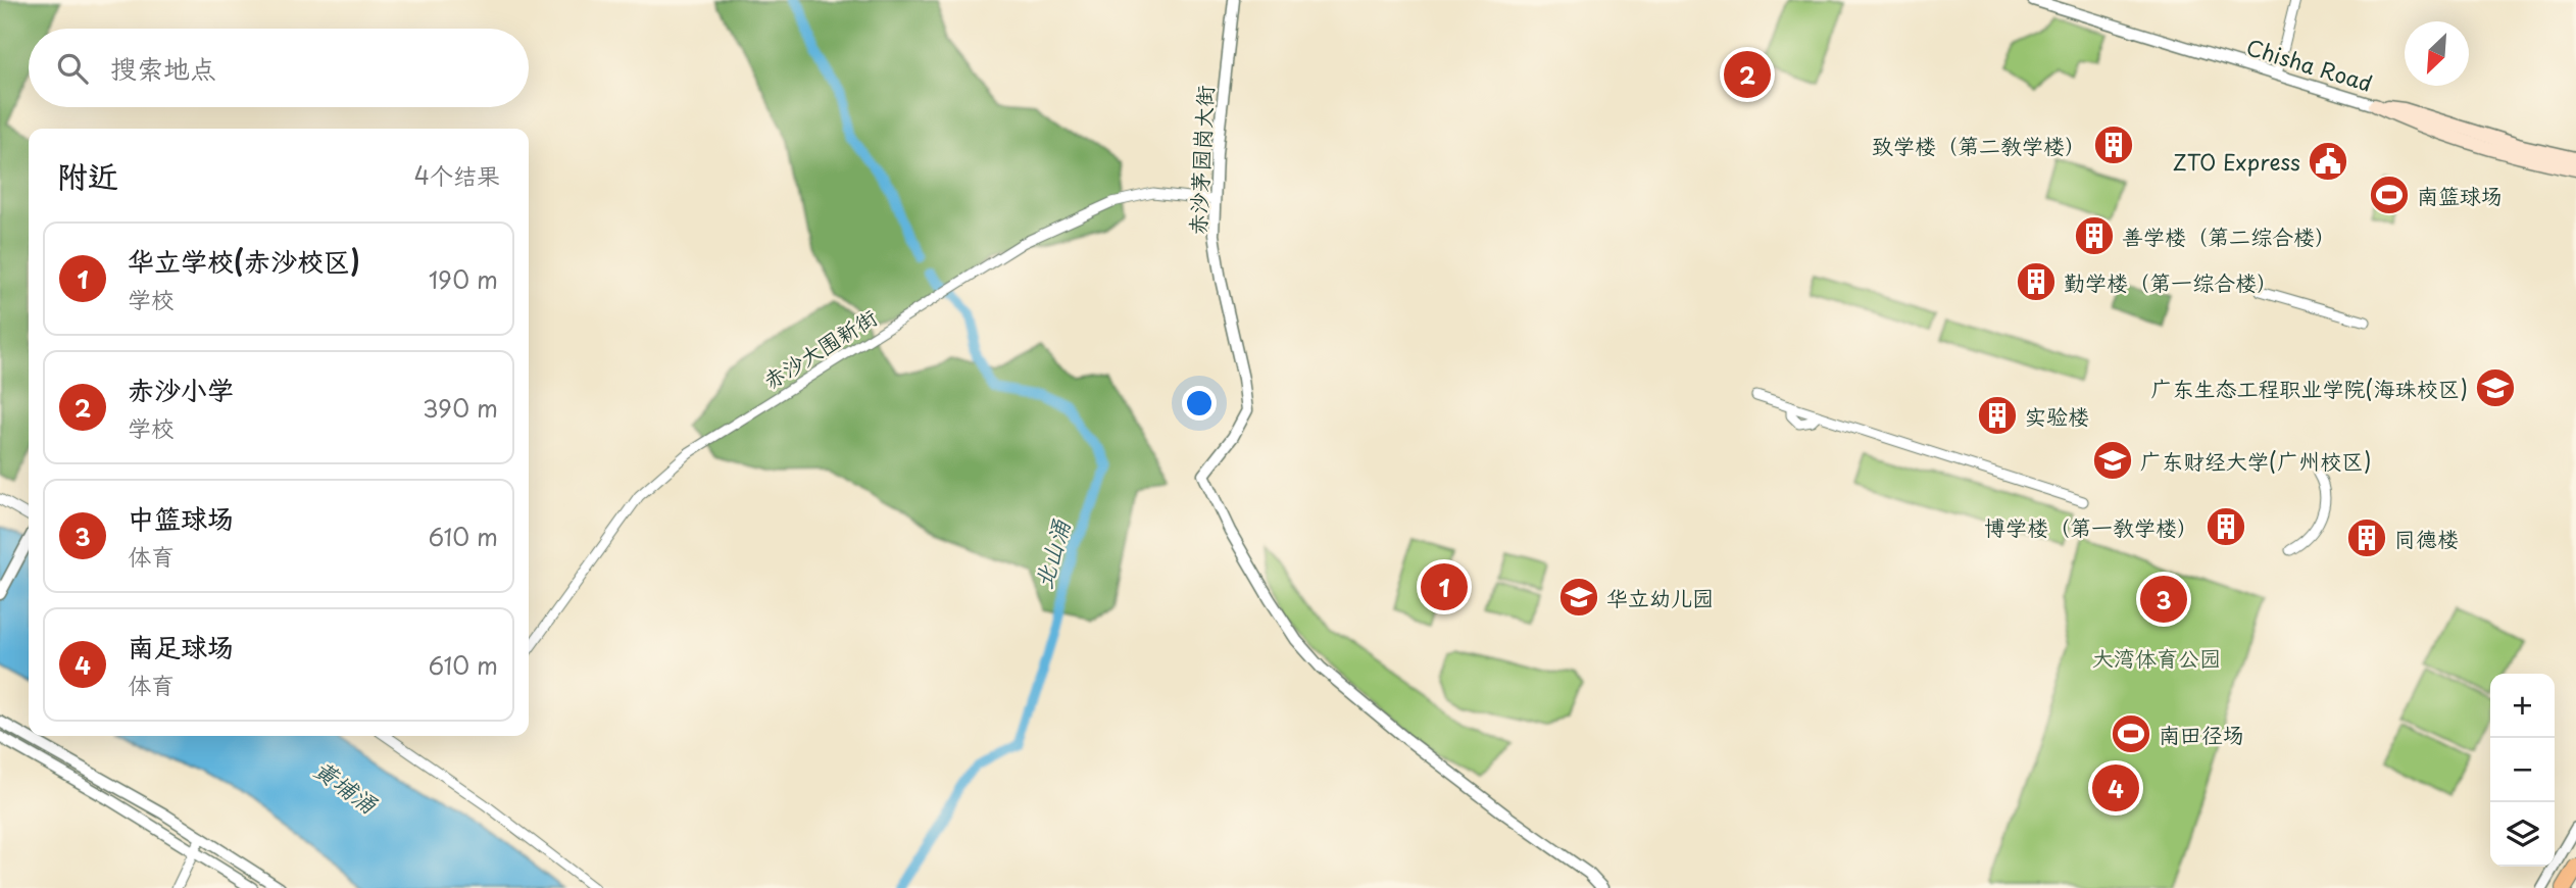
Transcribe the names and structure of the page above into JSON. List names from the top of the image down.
{
  "streets": {
    "main road": ["Chisha Road"],
    "street": ["赤沙茅园岗大街", "赤沙大围新街"]
  },
  "crossings": [
    ["赤沙茅园岗大街", "赤沙大围新街"]
  ],
  "water": ["北山涌", "黄埔涌"],
  "parks": ["大湾体育公园"],
  "places": {
    "building": [
      "致学楼（第二教学楼）",
      "善学楼（第二综合楼）",
      "勤学楼（第一综合楼）",
      "实验楼",
      "博学楼（第一教学楼）",
      "同德楼"
    ],
    "public building": ["ZTO Express"],
    "sports": ["南篮球场", "南田径场"],
    "school or university": ["广东生态工程职业学院(海珠校区)", "广东财经大学(广州校区)", "华立幼儿园"]
  },
  "north": "bottom left",
  "page": {
    "search": "搜索地点",
    "pins": [
      "2",
      "1",
      "3",
      "4"
    ],
    "heading": ["附近", "4个结果"],
    "list": [
      {
        "mark": "1",
        "name": "华立学校(赤沙校区)",
        "note": "学校",
        "value": "190 m"
      },
      {
        "mark": "2",
        "name": "赤沙小学",
        "note": "学校",
        "value": "390 m"
      },
      {
        "mark": "3",
        "name": "中篮球场",
        "note": "体育",
        "value": "610 m"
      },
      {
        "mark": "4",
        "name": "南足球场",
        "note": "体育",
        "value": "610 m"
      }
    ],
    "map_buttons": ["+", "−"]
  }
}
